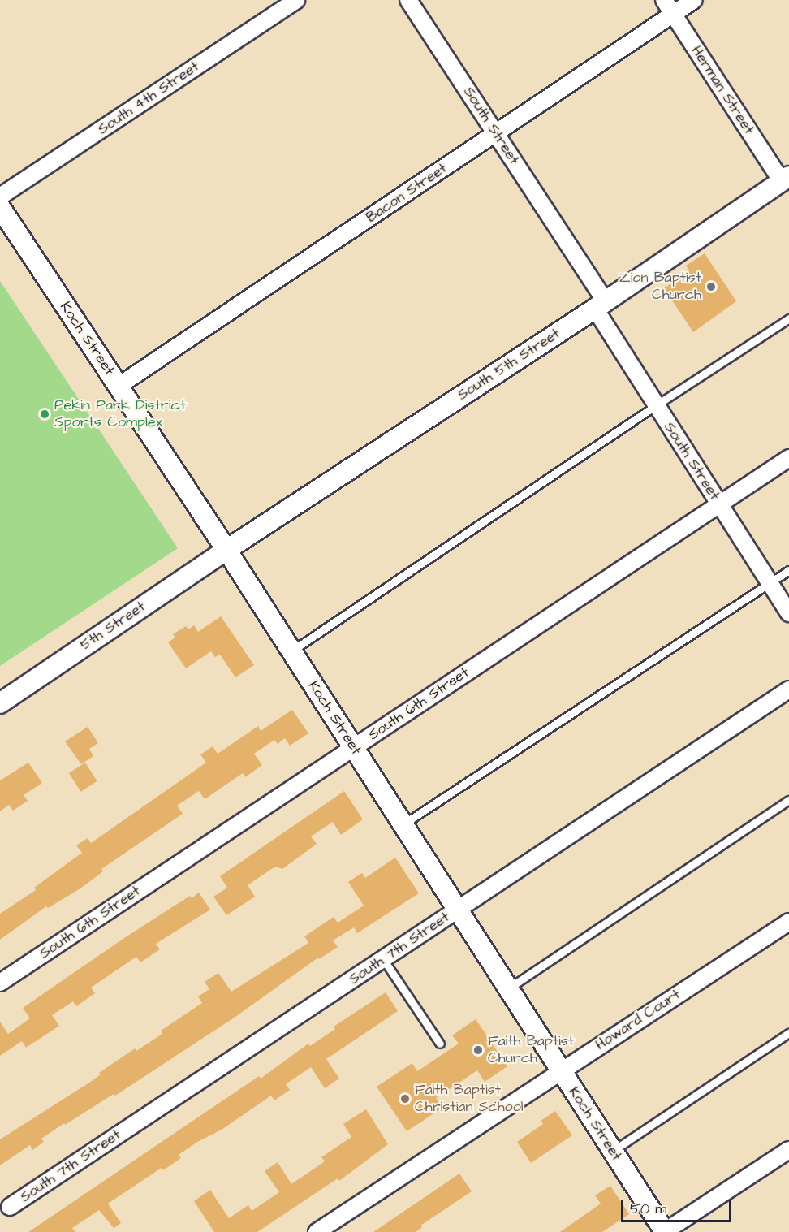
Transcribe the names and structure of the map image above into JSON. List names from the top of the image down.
{
  "streets": {
    "street": [
      "Herman Street",
      "South 4th Street",
      "South Street",
      "Bacon Street",
      "Koch Street",
      "South 5th Street",
      "5th Street",
      "South 6th Street",
      "South 7th Street",
      "Howard Court"
    ]
  },
  "crossings": [
    ["Herman Street", "Bacon Street"],
    ["Herman Street", "South 5th Street"],
    ["South Street", "Bacon Street"],
    ["South Street", "South 5th Street"],
    ["South Street", "South 6th Street"],
    ["Bacon Street", "Koch Street"],
    ["Koch Street", "South 5th Street"],
    ["Koch Street", "5th Street"],
    ["Koch Street", "South 6th Street"],
    ["Koch Street", "South 7th Street"],
    ["Koch Street", "Howard Court"],
    ["South 5th Street", "5th Street"]
  ],
  "places": [
    "Zion Baptist Church",
    "Pekin Park District Sports Complex",
    "Faith Baptist Church",
    "Faith Baptist Christian School"
  ],
  "scale_bar": "50 m"
}
